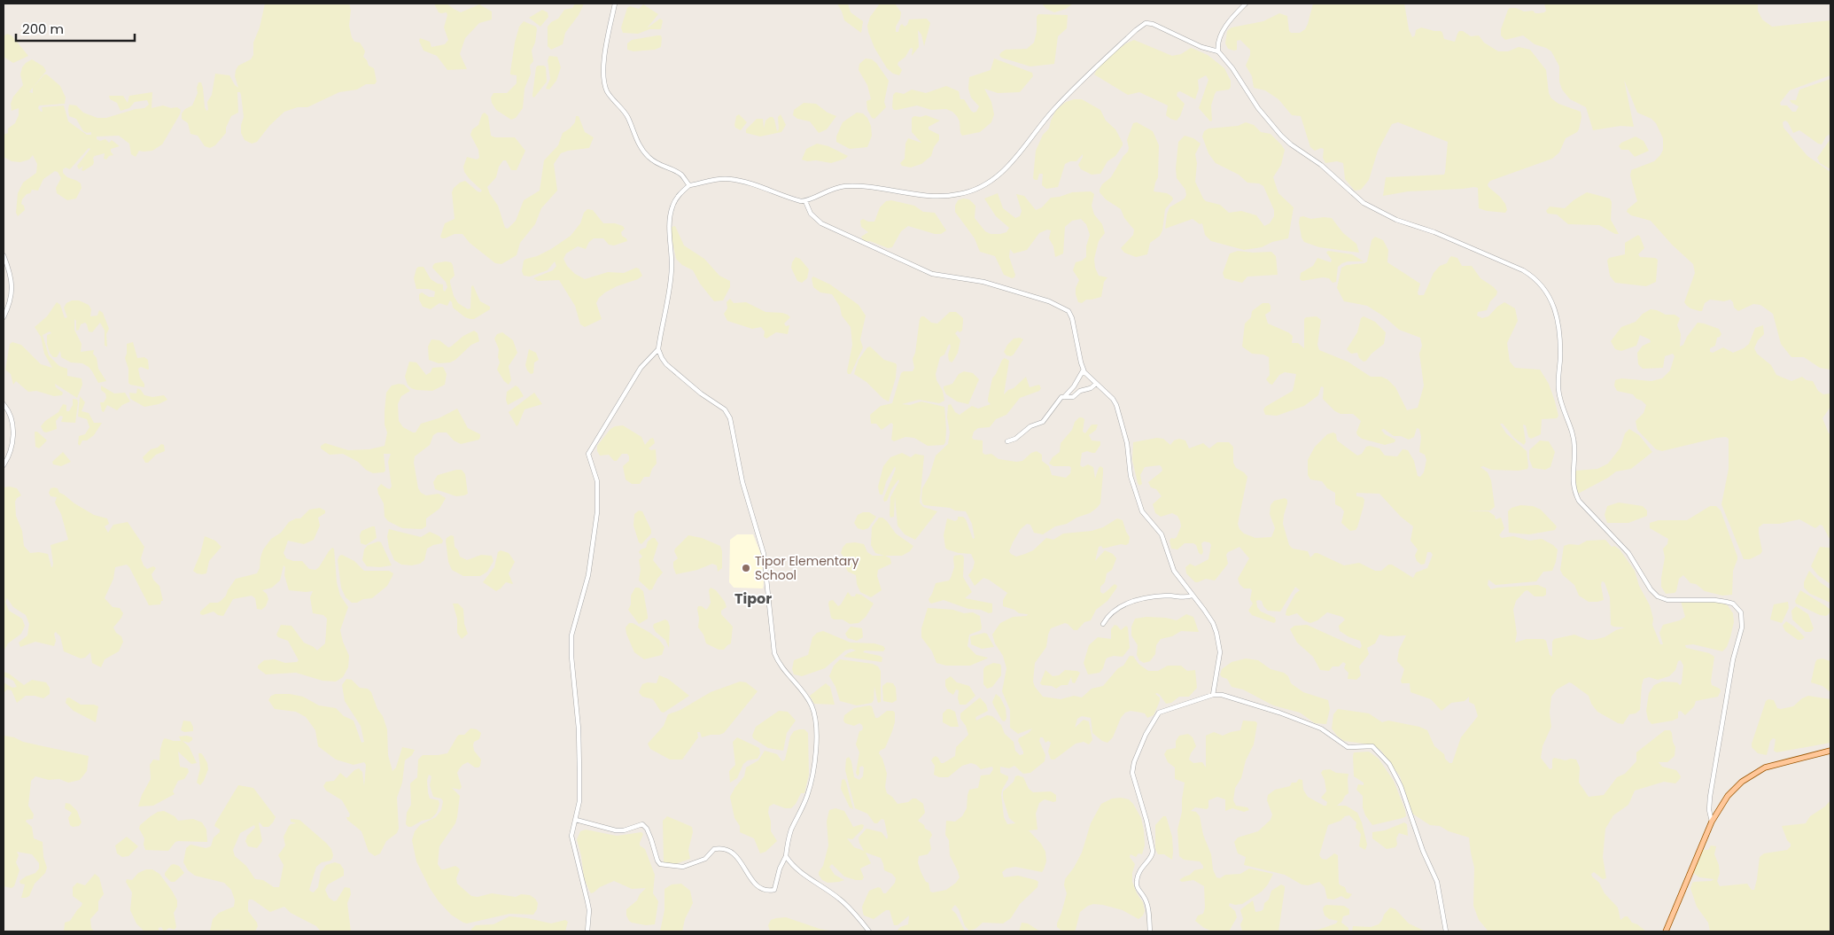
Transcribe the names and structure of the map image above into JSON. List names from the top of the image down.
{
  "districts": ["Tipor"],
  "places": ["Tipor Elementary School"],
  "scale_bar": "200 m"
}
